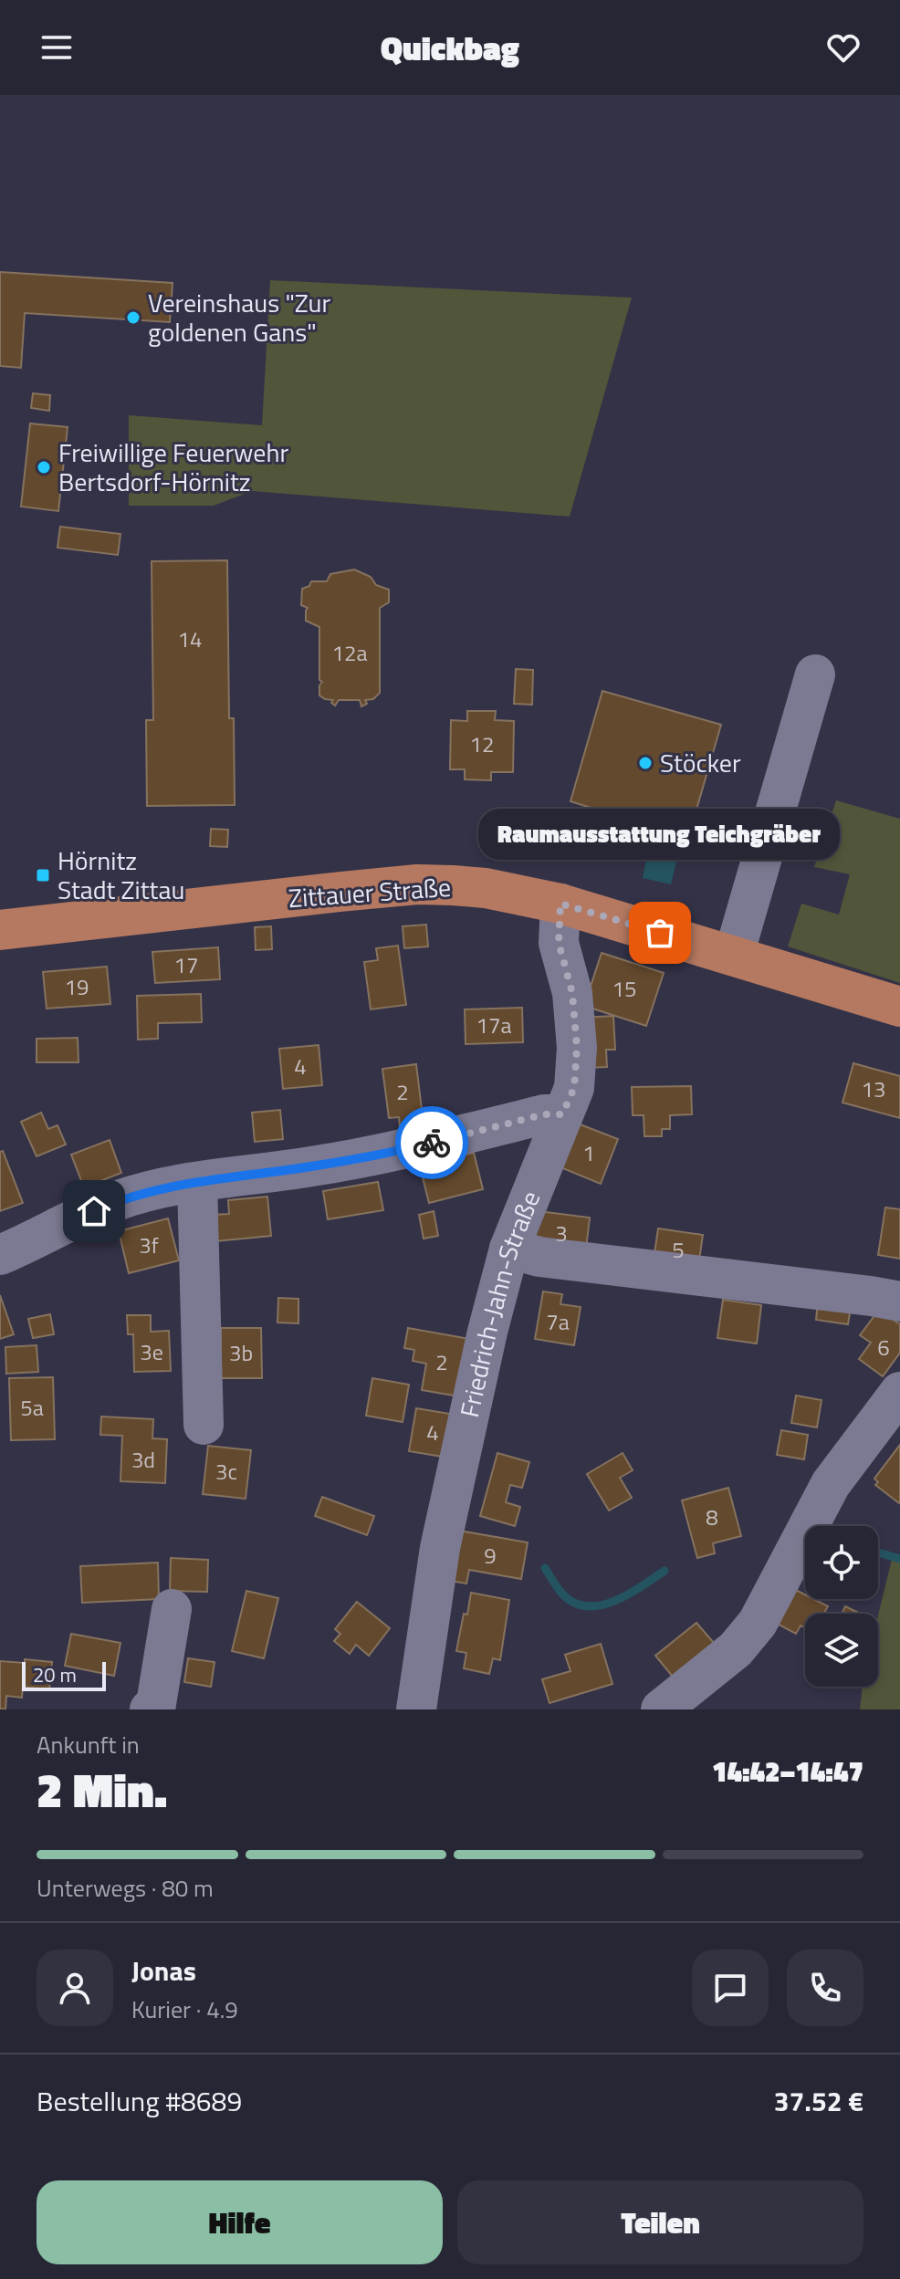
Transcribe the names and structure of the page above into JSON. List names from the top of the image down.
{
  "streets": {
    "main road": ["Zittauer Straße"],
    "street": ["Friedrich-Jahn-Straße"]
  },
  "crossings": [
    ["Zittauer Straße", "Friedrich-Jahn-Straße"]
  ],
  "places": {
    "other": [
      "Vereinshaus \"Zur goldenen Gans\"",
      "Freiwillige Feuerwehr Bertsdorf-Hörnitz",
      "Stöcker",
      "Raumausstattung Teichgräber"
    ],
    "transit": ["Hörnitz Stadt Zittau"]
  },
  "house_numbers": [
    "14",
    "12a",
    "12",
    "17",
    "19",
    "15",
    "17a",
    "4",
    "13",
    "2",
    "1",
    "3",
    "3f",
    "5",
    "7a",
    "6",
    "3e",
    "3b",
    "2",
    "5a",
    "4",
    "3d",
    "3c",
    "8",
    "9"
  ],
  "scale_bar": "20 m",
  "page": {
    "header": "Quickbag",
    "bubble": "Raumausstattung Teichgräber",
    "scale": "20 m",
    "heading": ["2 Min.", "Ankunft in", "14:42–14:47"],
    "panel": [
      "Jonas",
      "Kurier · 4.9",
      "Bestellung #8689",
      "37.52 €"
    ],
    "bar": "Unterwegs · 80 m",
    "buttons": ["Hilfe", "Teilen"]
  }
}
